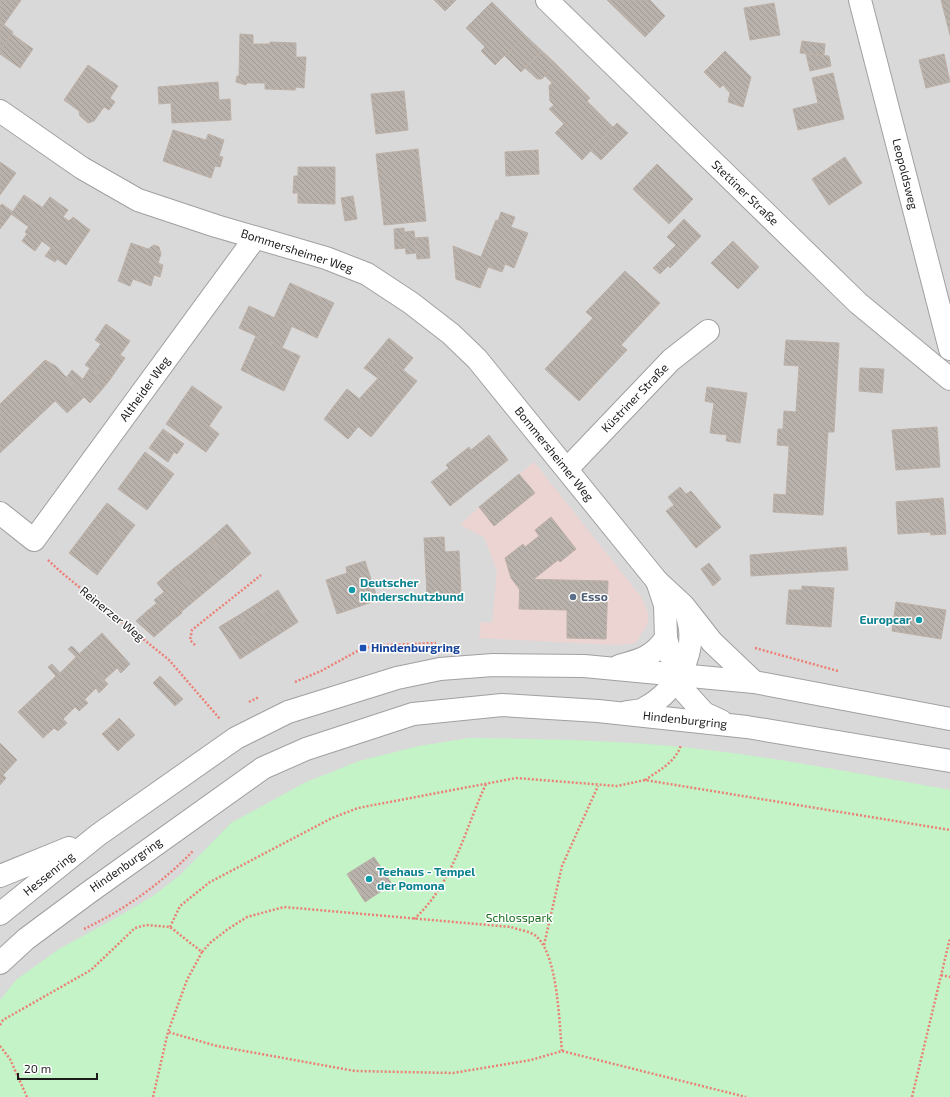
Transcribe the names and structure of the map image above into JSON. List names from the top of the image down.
{
  "streets": {
    "street": [
      "Leopoldsweg",
      "Stettiner Straße",
      "Bommersheimer Weg",
      "Altheider Weg",
      "Küstriner Straße",
      "Hindenburgring",
      "Hessenring"
    ],
    "path": ["Reinerzer Weg"]
  },
  "crossings": [
    ["Bommersheimer Weg", "Altheider Weg"],
    ["Bommersheimer Weg", "Küstriner Straße"],
    ["Bommersheimer Weg", "Hindenburgring"],
    ["Altheider Weg", "Reinerzer Weg"]
  ],
  "parks": ["Schlosspark"],
  "places": {
    "other": [
      "Deutscher Kinderschutzbund",
      "Esso",
      "Europcar",
      "Teehaus - Tempel der Pomona"
    ],
    "transit": ["Hindenburgring"]
  },
  "scale_bar": "20 m"
}
